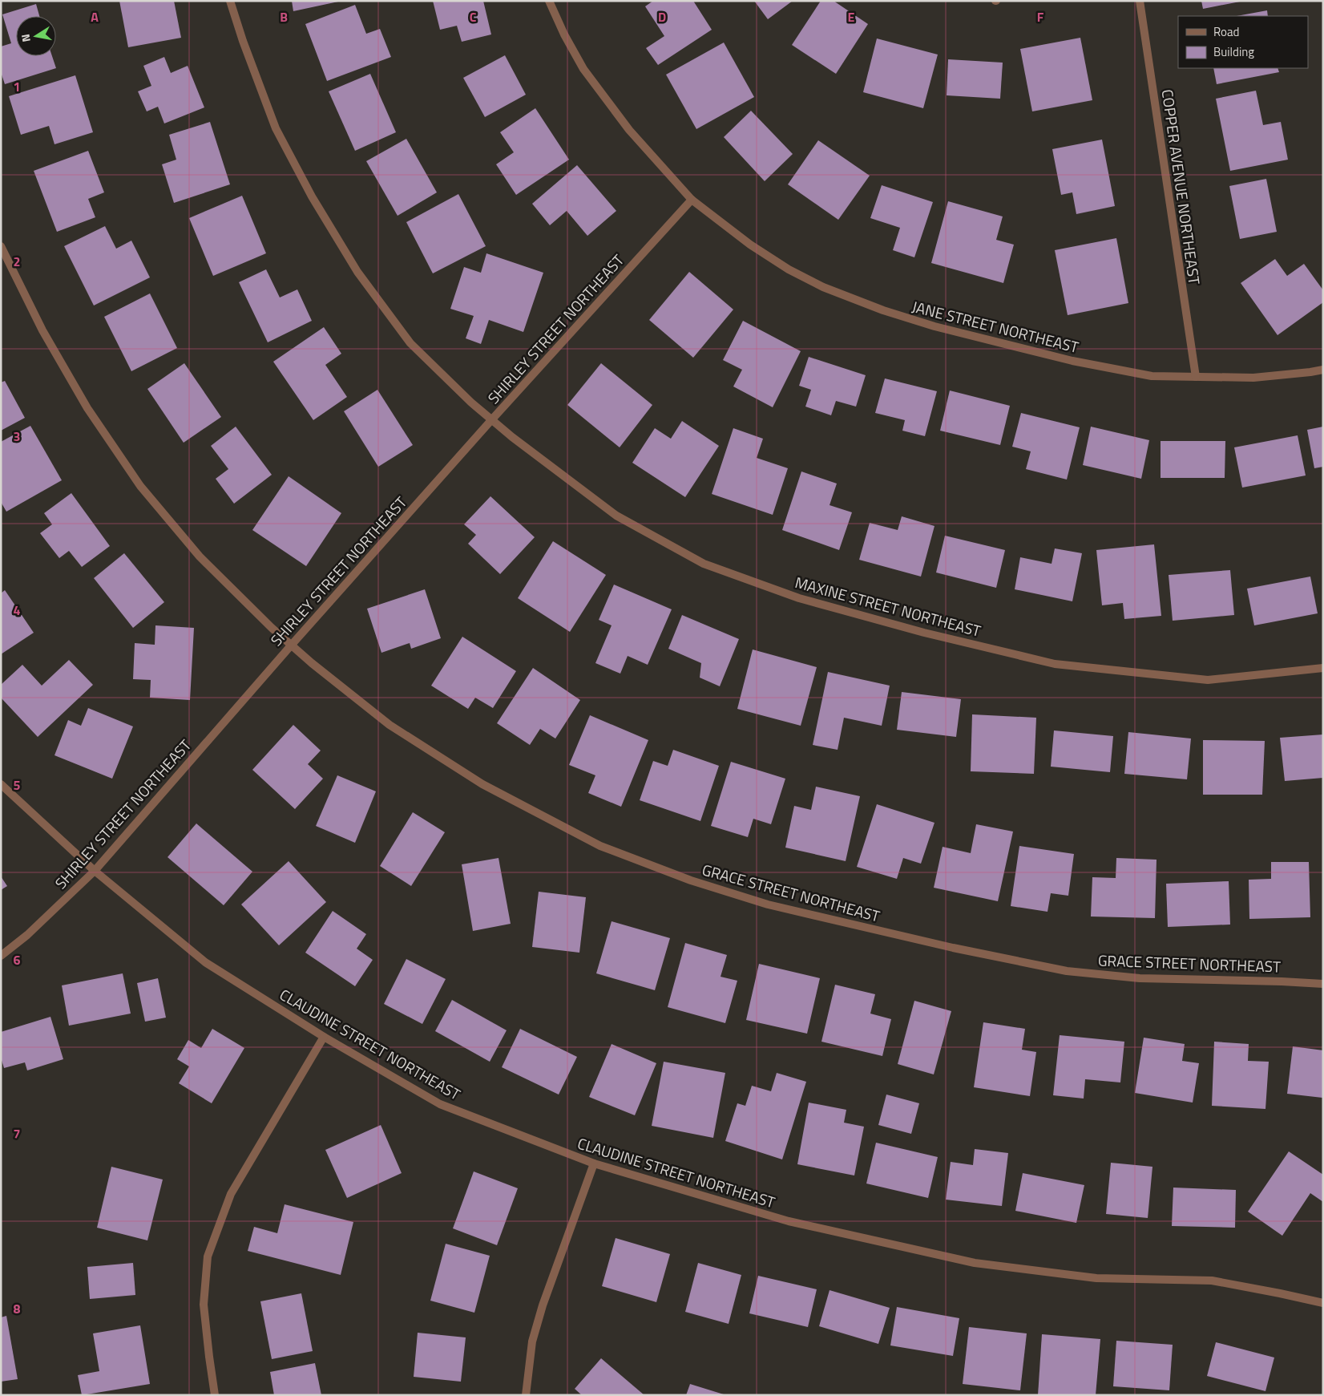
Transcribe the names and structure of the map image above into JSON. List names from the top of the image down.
{
  "streets": {
    "street": [
      "COPPER AVENUE NORTHEAST",
      "JANE STREET NORTHEAST",
      "SHIRLEY STREET NORTHEAST",
      "MAXINE STREET NORTHEAST",
      "GRACE STREET NORTHEAST",
      "CLAUDINE STREET NORTHEAST"
    ]
  },
  "crossings": [
    ["COPPER AVENUE NORTHEAST", "JANE STREET NORTHEAST"],
    ["JANE STREET NORTHEAST", "SHIRLEY STREET NORTHEAST"],
    ["SHIRLEY STREET NORTHEAST", "MAXINE STREET NORTHEAST"],
    ["SHIRLEY STREET NORTHEAST", "GRACE STREET NORTHEAST"],
    ["SHIRLEY STREET NORTHEAST", "CLAUDINE STREET NORTHEAST"]
  ],
  "legend": ["Road", "Building"],
  "north": "left",
  "grid": {
    "columns": [
      "A",
      "B",
      "C",
      "D",
      "E",
      "F"
    ],
    "rows": [
      "1",
      "2",
      "3",
      "4",
      "5",
      "6",
      "7",
      "8"
    ]
  }
}
